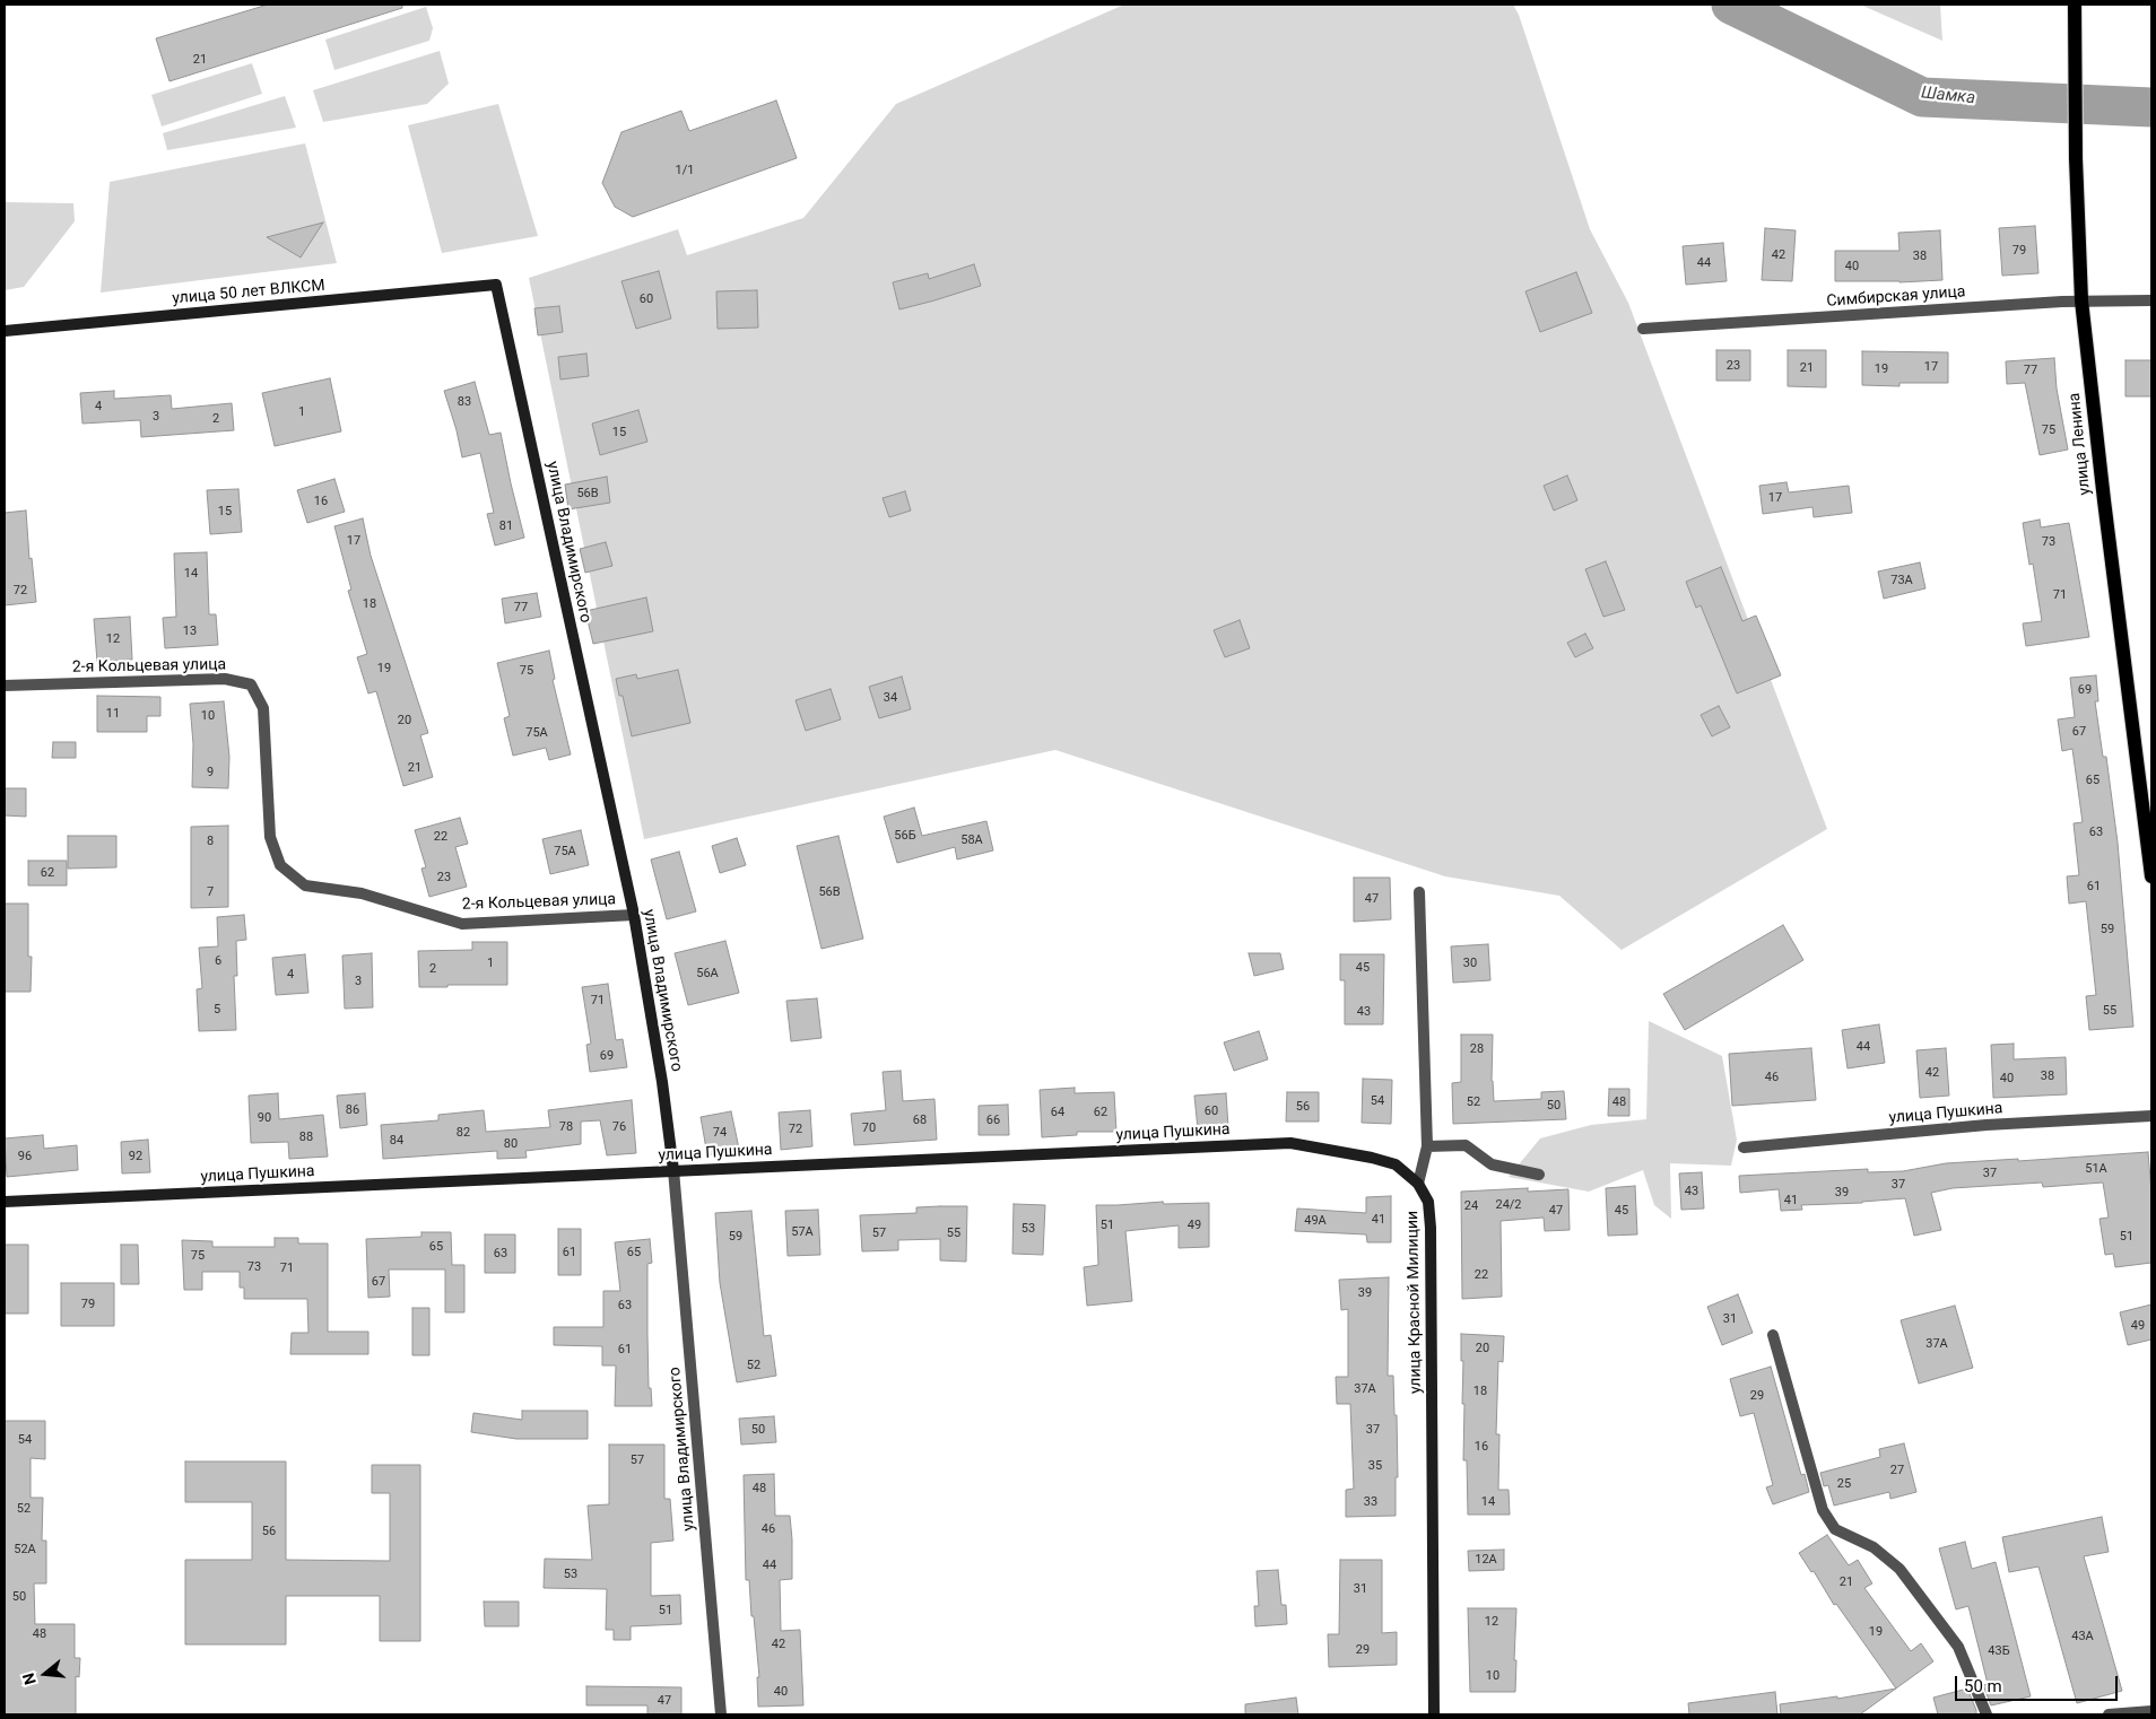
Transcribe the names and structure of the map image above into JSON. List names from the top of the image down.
{
  "streets": {
    "main road": ["улица Ленина"],
    "street": [
      "улица 50 лет ВЛКСМ",
      "Симбирская улица",
      "улица Владимирского",
      "2-я Кольцевая улица",
      "улица Пушкина",
      "улица Красной Милиции"
    ]
  },
  "crossings": [
    ["улица 50 лет ВЛКСМ", "улица Владимирского"],
    ["Симбирская улица", "улица Ленина"],
    ["улица Владимирского", "2-я Кольцевая улица"],
    ["улица Владимирского", "улица Пушкина"],
    ["улица Пушкина", "улица Красной Милиции"]
  ],
  "water": ["Шамка"],
  "house_numbers": [
    "21",
    "1/1",
    "79",
    "42",
    "38",
    "44",
    "40",
    "60",
    "23",
    "17",
    "21",
    "19",
    "77",
    "83",
    "4",
    "1",
    "3",
    "2",
    "75",
    "15",
    "56В",
    "17",
    "16",
    "15",
    "81",
    "17",
    "73",
    "14",
    "73А",
    "72",
    "71",
    "18",
    "77",
    "13",
    "12",
    "19",
    "75",
    "69",
    "34",
    "11",
    "10",
    "20",
    "67",
    "75А",
    "21",
    "9",
    "65",
    "63",
    "56Б",
    "22",
    "58А",
    "8",
    "75А",
    "62",
    "23",
    "61",
    "7",
    "56В",
    "47",
    "59",
    "6",
    "1",
    "30",
    "45",
    "2",
    "56А",
    "4",
    "3",
    "71",
    "5",
    "55",
    "43",
    "44",
    "28",
    "69",
    "42",
    "38",
    "46",
    "40",
    "54",
    "52",
    "48",
    "50",
    "56",
    "86",
    "60",
    "64",
    "62",
    "90",
    "68",
    "66",
    "78",
    "76",
    "70",
    "72",
    "82",
    "74",
    "88",
    "84",
    "80",
    "96",
    "92",
    "51А",
    "37",
    "37",
    "43",
    "39",
    "41",
    "24/2",
    "24",
    "47",
    "45",
    "41",
    "49А",
    "51",
    "49",
    "53",
    "57А",
    "57",
    "55",
    "59",
    "51",
    "65",
    "61",
    "65",
    "63",
    "75",
    "73",
    "71",
    "22",
    "67",
    "39",
    "79",
    "63",
    "31",
    "49",
    "37А",
    "20",
    "61",
    "52",
    "37А",
    "18",
    "29",
    "50",
    "37",
    "54",
    "16",
    "57",
    "35",
    "27",
    "25",
    "48",
    "33",
    "14",
    "52",
    "46",
    "56",
    "52А",
    "12А",
    "44",
    "53",
    "21",
    "31",
    "50",
    "51",
    "12",
    "19",
    "48",
    "43А",
    "42",
    "29",
    "43Б",
    "10",
    "40",
    "47"
  ],
  "scale_bar": "50 m",
  "north": "left"
}
